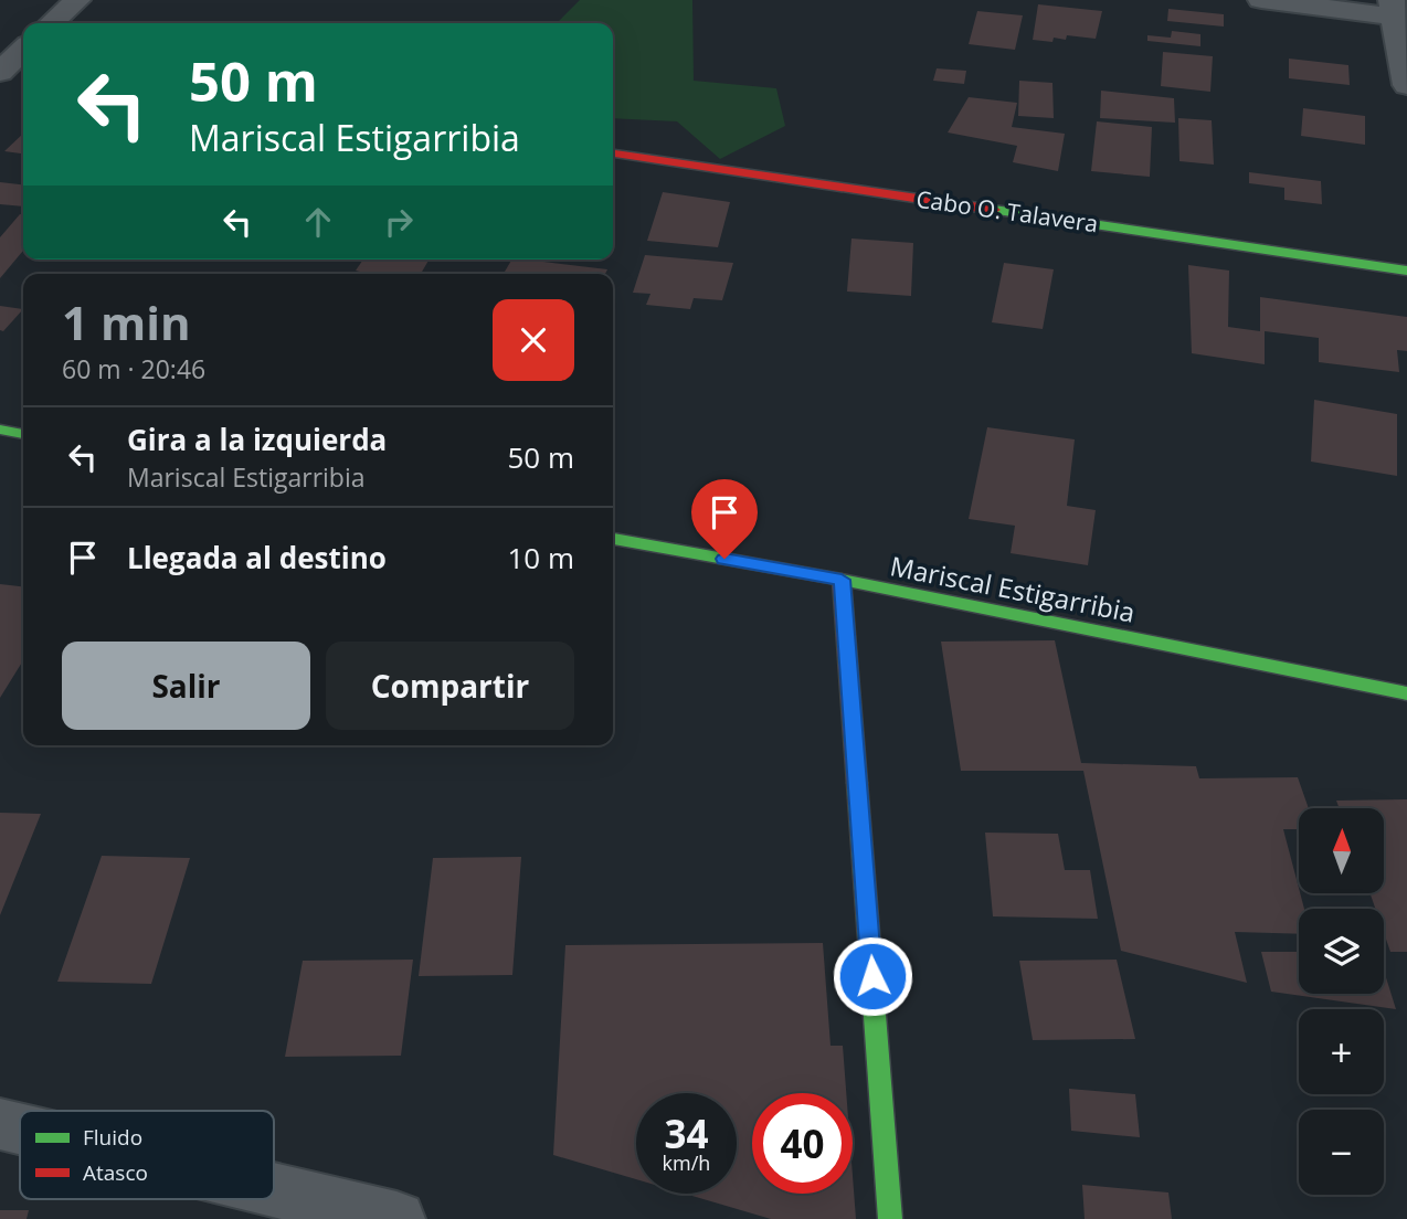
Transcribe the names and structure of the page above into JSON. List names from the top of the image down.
{
  "streets": {
    "street": ["Cabo O. Talavera", "Mariscal Estigarribia"]
  },
  "legend": ["Fluido", "Atasco"],
  "north": "top",
  "page": {
    "turn": ["50 m", "Mariscal Estigarribia"],
    "heading": ["1 min", "60 m · 20:46"],
    "list": [
      {
        "name": "Gira a la izquierda",
        "note": "Mariscal Estigarribia",
        "value": "50 m"
      },
      {
        "name": "Llegada al destino",
        "value": "10 m"
      }
    ],
    "buttons": ["Salir", "Compartir"],
    "map_buttons": ["+", "−"],
    "speed": "34 km/h",
    "limit": "40"
  }
}
